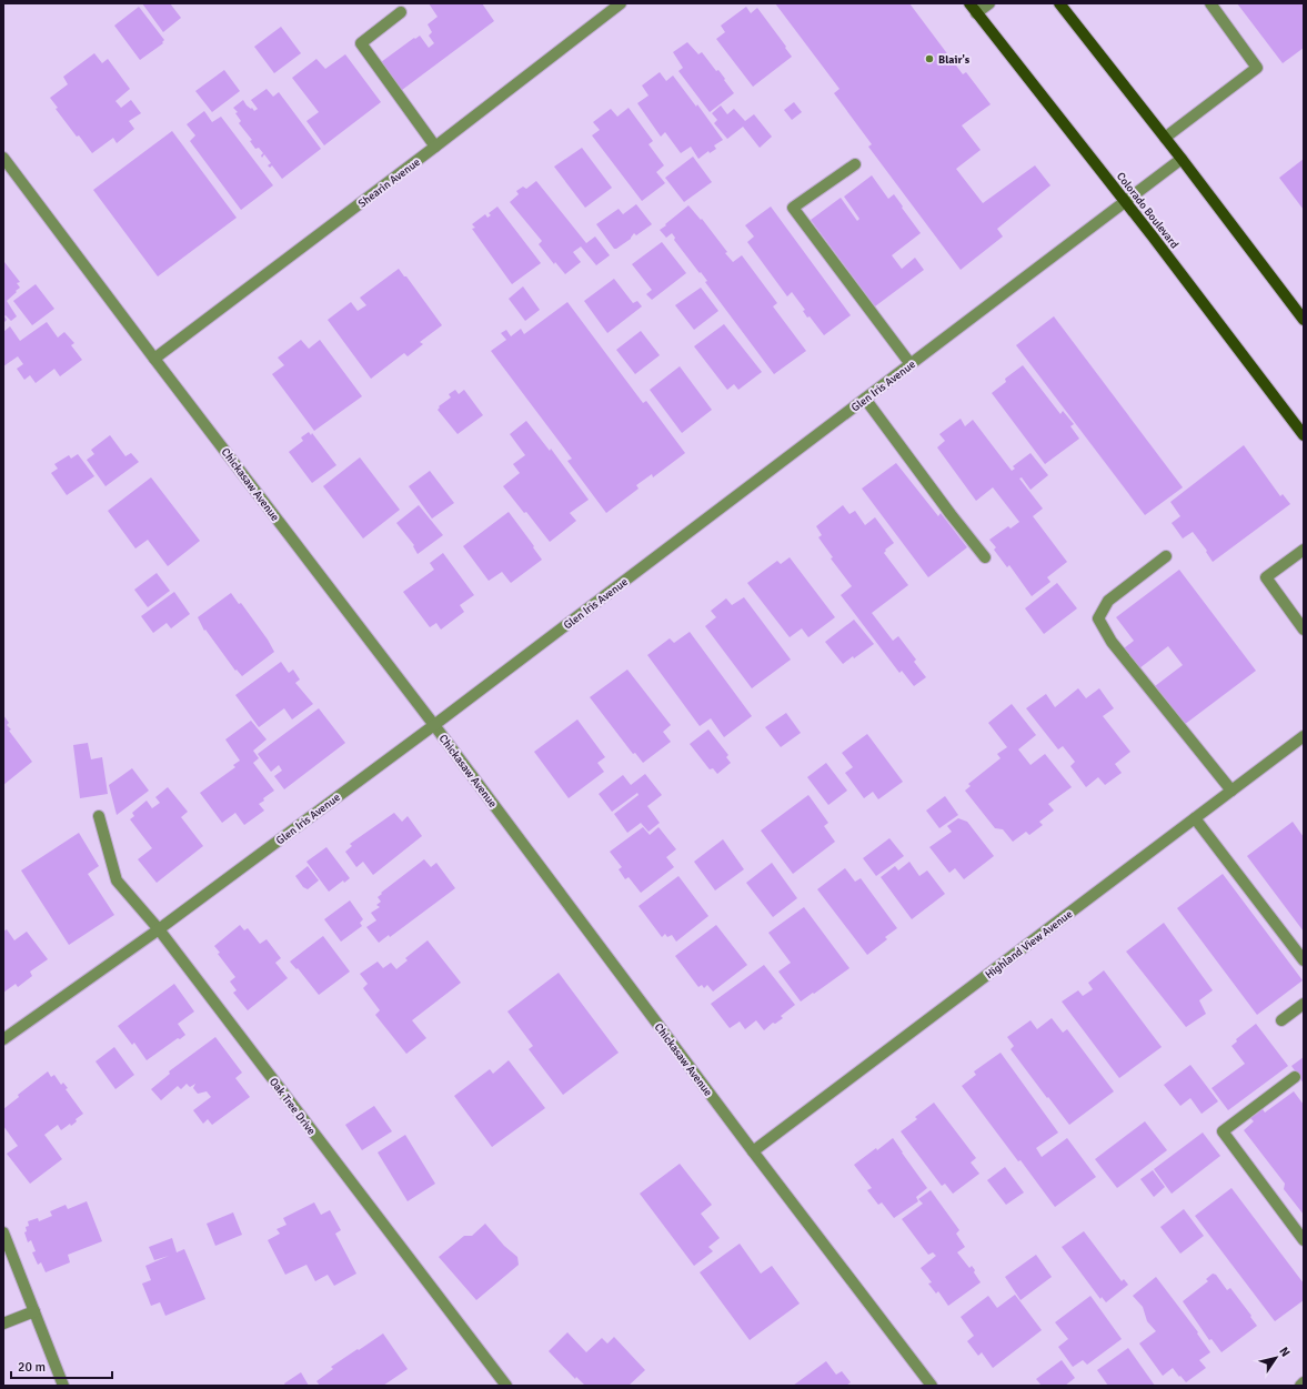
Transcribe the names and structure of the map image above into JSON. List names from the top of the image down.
{
  "streets": {
    "main road": ["Colorado Boulevard"],
    "street": [
      "Shearin Avenue",
      "Glen Iris Avenue",
      "Chickasaw Avenue",
      "Highland View Avenue",
      "Oak Tree Drive"
    ]
  },
  "crossings": [
    ["Shearin Avenue", "Chickasaw Avenue"],
    ["Colorado Boulevard", "Glen Iris Avenue"],
    ["Glen Iris Avenue", "Chickasaw Avenue"],
    ["Glen Iris Avenue", "Oak Tree Drive"],
    ["Chickasaw Avenue", "Highland View Avenue"]
  ],
  "places": ["Blair's"],
  "scale_bar": "20 m",
  "north": "top right"
}
